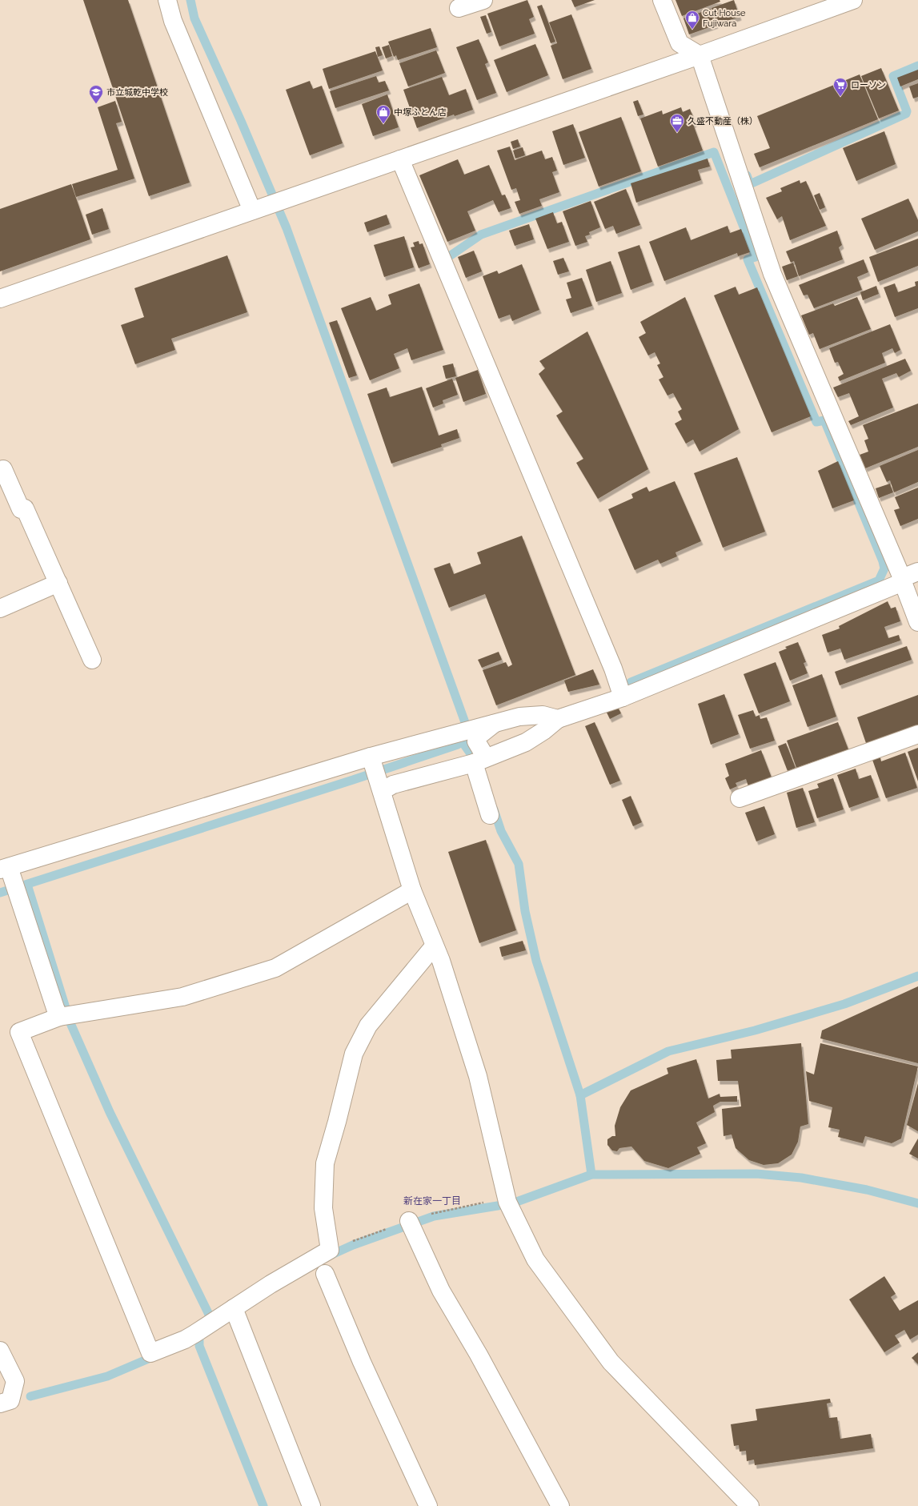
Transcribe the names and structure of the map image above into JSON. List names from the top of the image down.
{
  "districts": ["新在家一丁目"],
  "places": {
    "shop": ["Cut House Fujiwara", "中塚ふとん店"],
    "supermarket": ["ローソン"],
    "school or university": ["市立城乾中学校"],
    "office": ["久盛不動産（株）"]
  }
}
